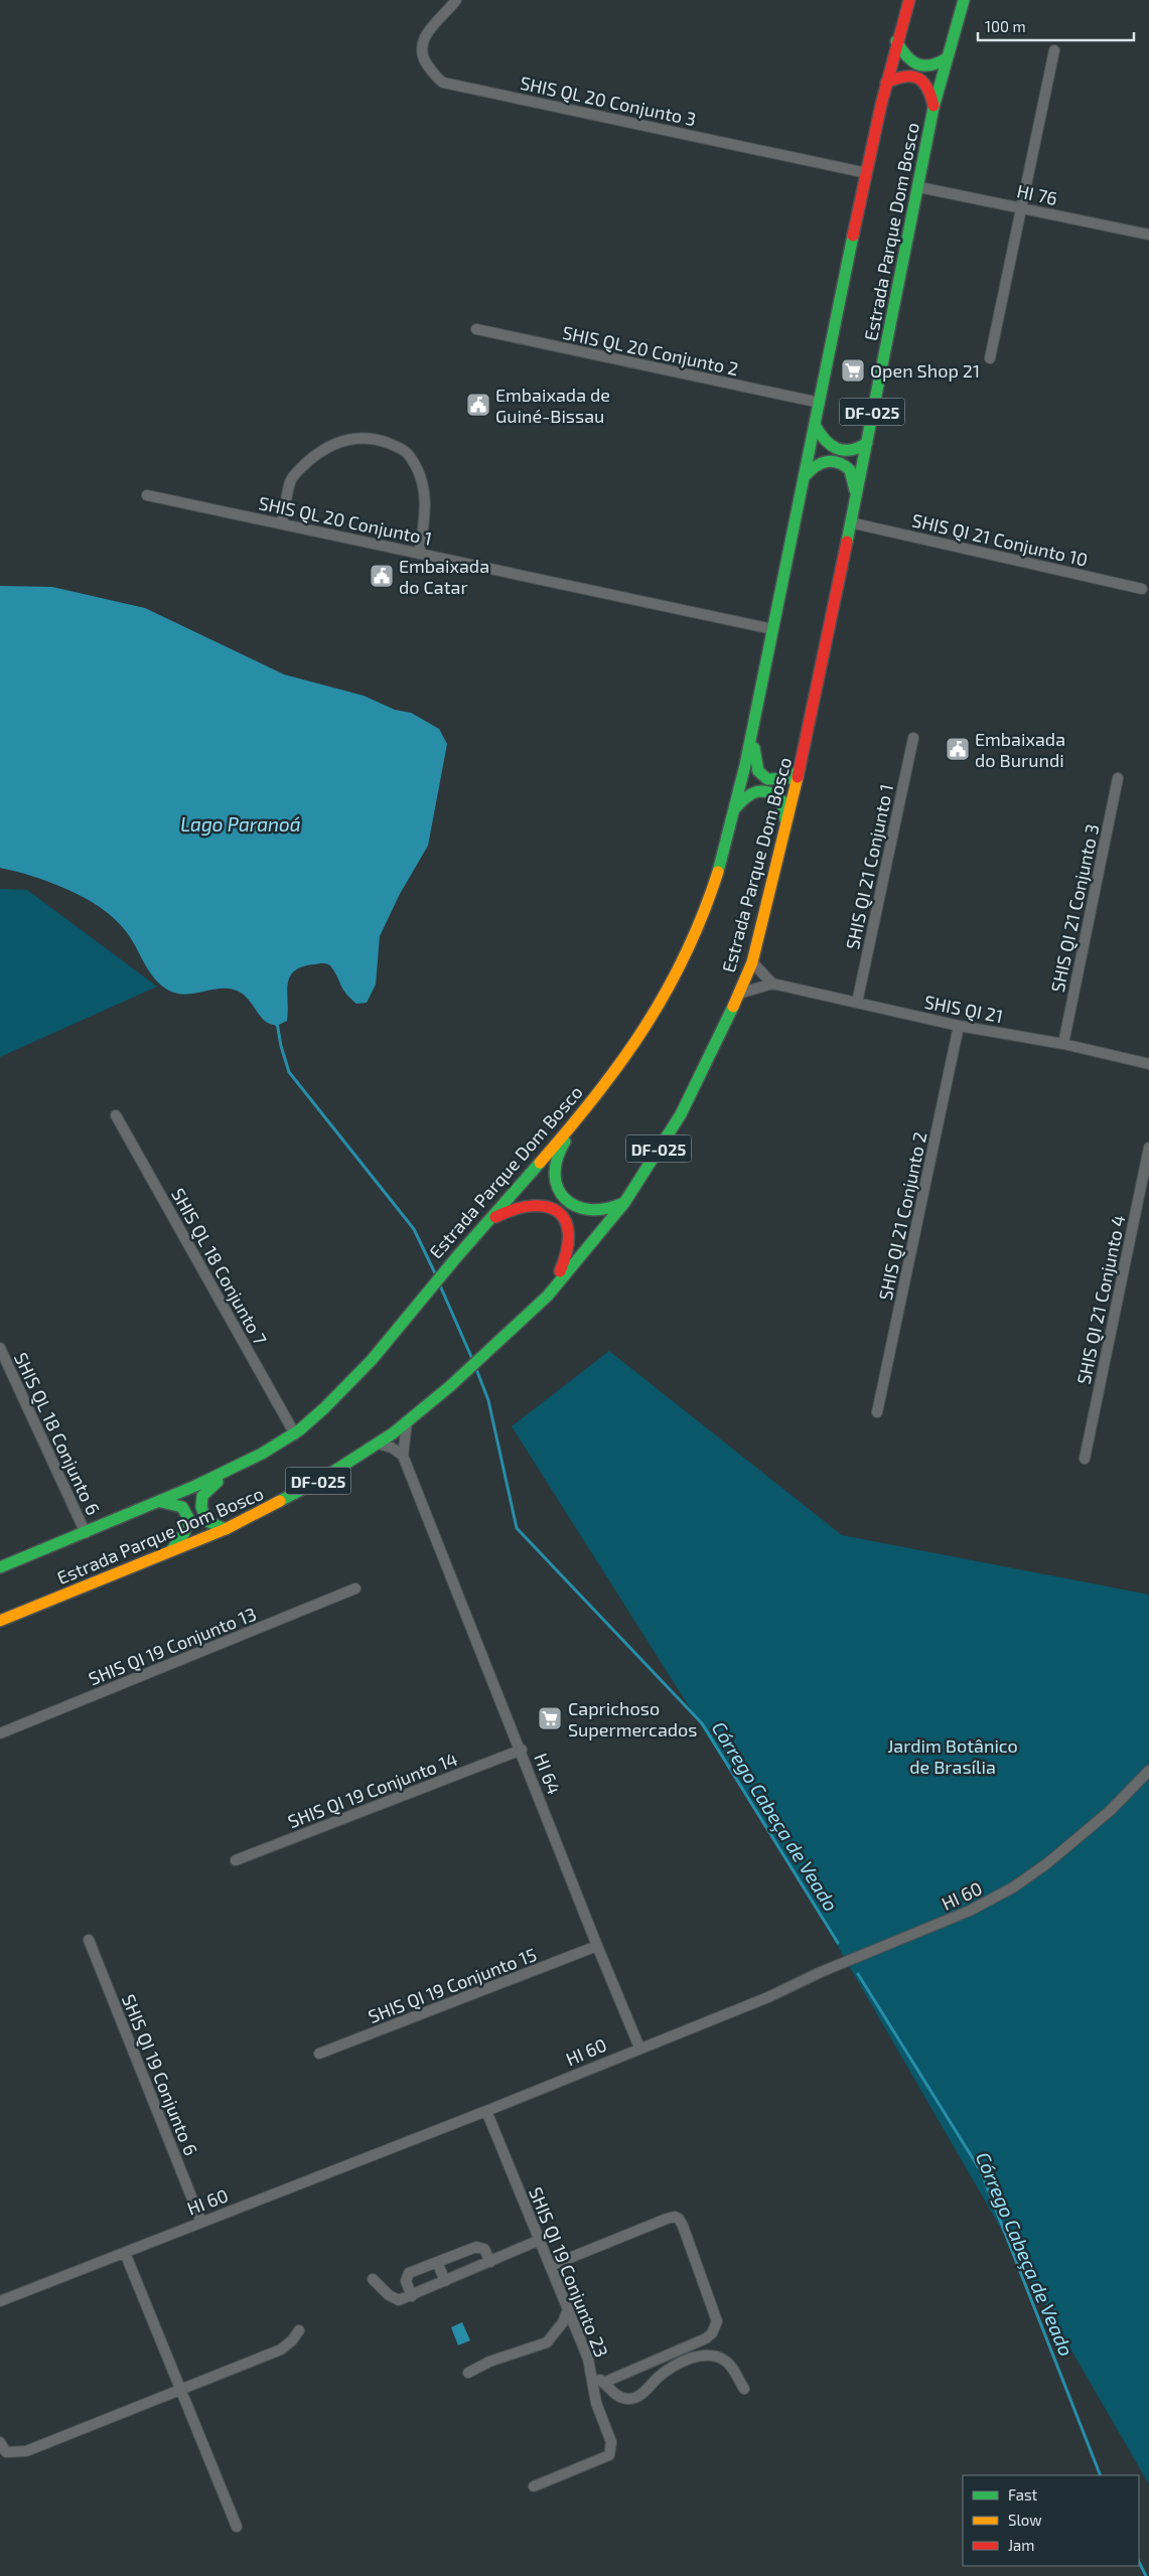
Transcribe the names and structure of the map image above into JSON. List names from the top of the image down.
{
  "streets": {
    "main road": ["Estrada Parque Dom Bosco", "DF-025"],
    "street": [
      "SHIS QL 20 Conjunto 3",
      "HI 76",
      "SHIS QL 20 Conjunto 2",
      "SHIS QL 20 Conjunto 1",
      "SHIS QI 21 Conjunto 10",
      "SHIS QI 21 Conjunto 1",
      "SHIS QI 21 Conjunto 3",
      "SHIS QI 21",
      "SHIS QI 21 Conjunto 2",
      "SHIS QL 18 Conjunto 7",
      "SHIS QI 21 Conjunto 4",
      "SHIS QL 18 Conjunto 6",
      "SHIS QI 19 Conjunto 13",
      "HI 64",
      "SHIS QI 19 Conjunto 14",
      "HI 60",
      "SHIS QI 19 Conjunto 15",
      "SHIS QI 19 Conjunto 6",
      "SHIS QI 19 Conjunto 23"
    ]
  },
  "crossings": [
    ["SHIS QL 20 Conjunto 3", "Estrada Parque Dom Bosco"],
    ["HI 76", "Estrada Parque Dom Bosco"],
    ["Estrada Parque Dom Bosco", "SHIS QL 20 Conjunto 2"],
    ["Estrada Parque Dom Bosco", "SHIS QL 20 Conjunto 1"],
    ["Estrada Parque Dom Bosco", "SHIS QI 21 Conjunto 10"],
    ["Estrada Parque Dom Bosco", "SHIS QI 21"],
    ["Estrada Parque Dom Bosco", "SHIS QL 18 Conjunto 7"],
    ["Estrada Parque Dom Bosco", "SHIS QL 18 Conjunto 6"],
    ["Estrada Parque Dom Bosco", "HI 64"],
    ["SHIS QI 21 Conjunto 1", "SHIS QI 21"],
    ["SHIS QI 21 Conjunto 3", "SHIS QI 21"],
    ["SHIS QI 21", "SHIS QI 21 Conjunto 2"],
    ["HI 64", "SHIS QI 19 Conjunto 14"],
    ["HI 64", "HI 60"],
    ["HI 64", "SHIS QI 19 Conjunto 15"],
    ["HI 60", "SHIS QI 19 Conjunto 6"],
    ["HI 60", "SHIS QI 19 Conjunto 23"]
  ],
  "water": ["Lago Paranoá", "Córrego Cabeça de Veado"],
  "parks": ["Jardim Botânico de Brasília"],
  "places": {
    "supermarket": ["Open Shop 21", "Caprichoso Supermercados"],
    "public building": ["Embaixada de Guiné-Bissau", "Embaixada do Catar", "Embaixada do Burundi"]
  },
  "legend": ["Fast", "Slow", "Jam"],
  "scale_bar": "100 m"
}
